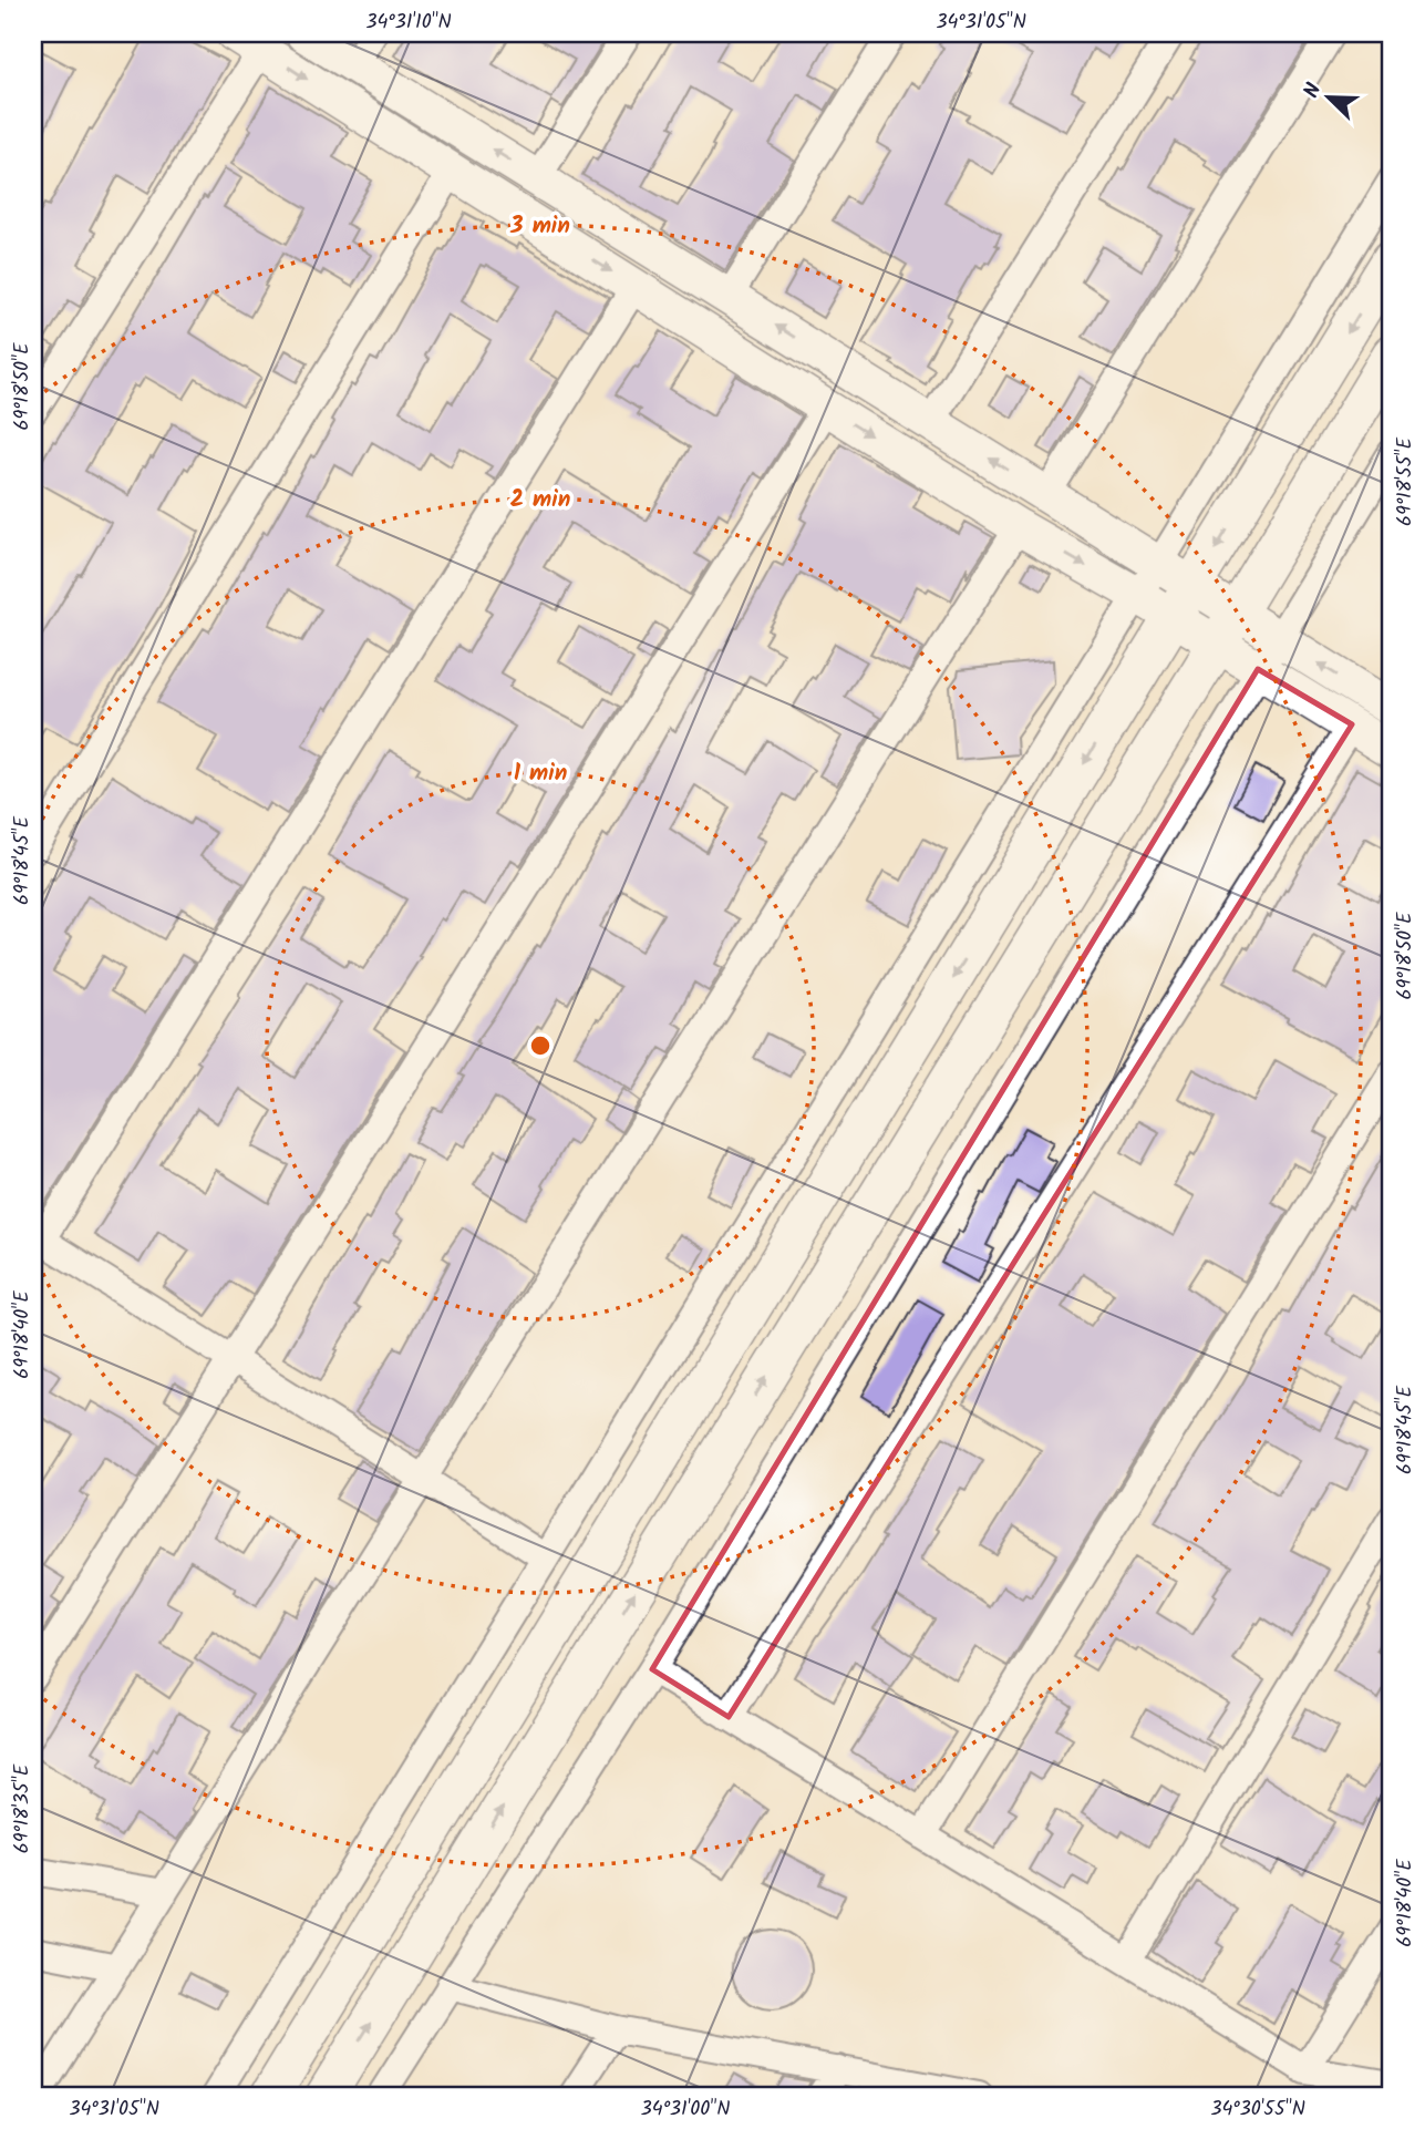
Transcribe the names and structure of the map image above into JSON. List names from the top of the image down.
{
  "north": "top left",
  "coordinates": [
    "34°31'10\"N",
    "34°31'05\"N",
    "69°18'50\"E",
    "69°18'55\"E",
    "69°18'45\"E",
    "69°18'40\"E",
    "69°18'35\"E",
    "34°31'00\"N",
    "34°30'55\"N"
  ],
  "rings": ["3 min", "2 min", "1 min"]
}
